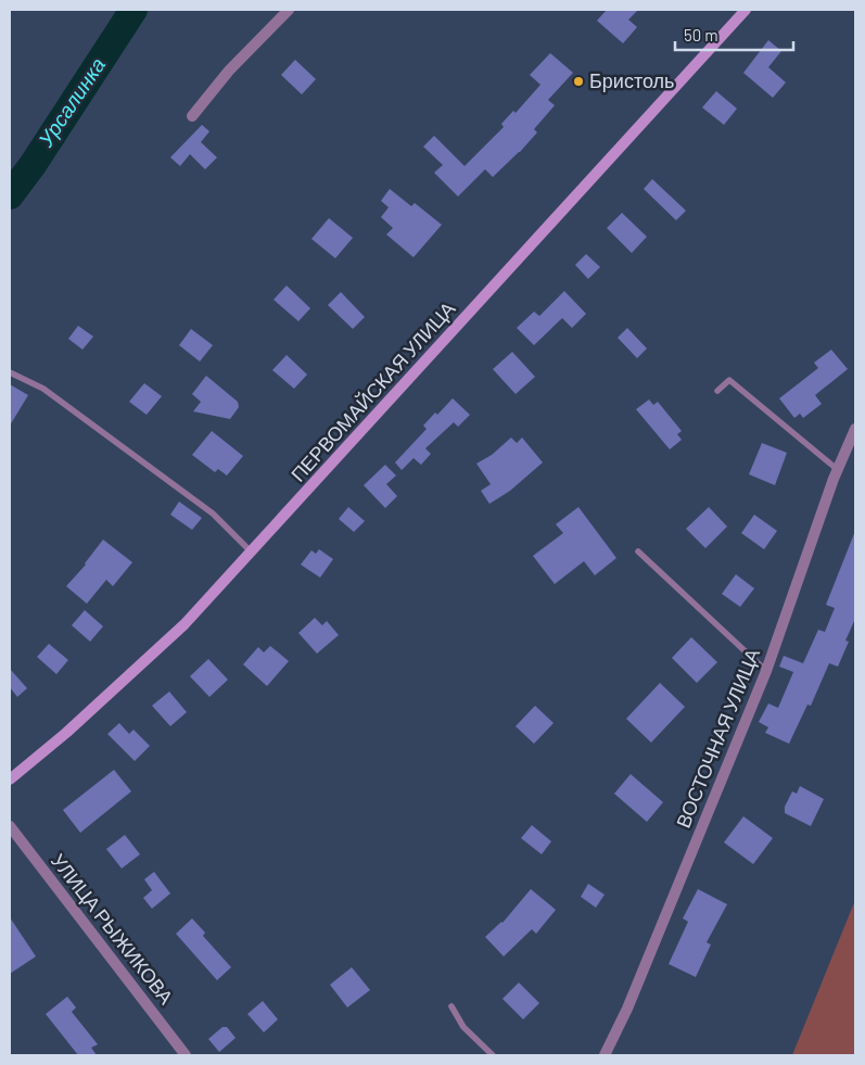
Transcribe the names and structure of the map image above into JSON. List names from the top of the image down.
{
  "streets": {
    "main road": ["ПЕРВОМАЙСКАЯ УЛИЦА"],
    "street": ["ВОСТОЧНАЯ УЛИЦА", "УЛИЦА РЫЖИКОВА"]
  },
  "water": ["Урсалинка"],
  "places": ["Бристоль"],
  "scale_bar": "50 m"
}
